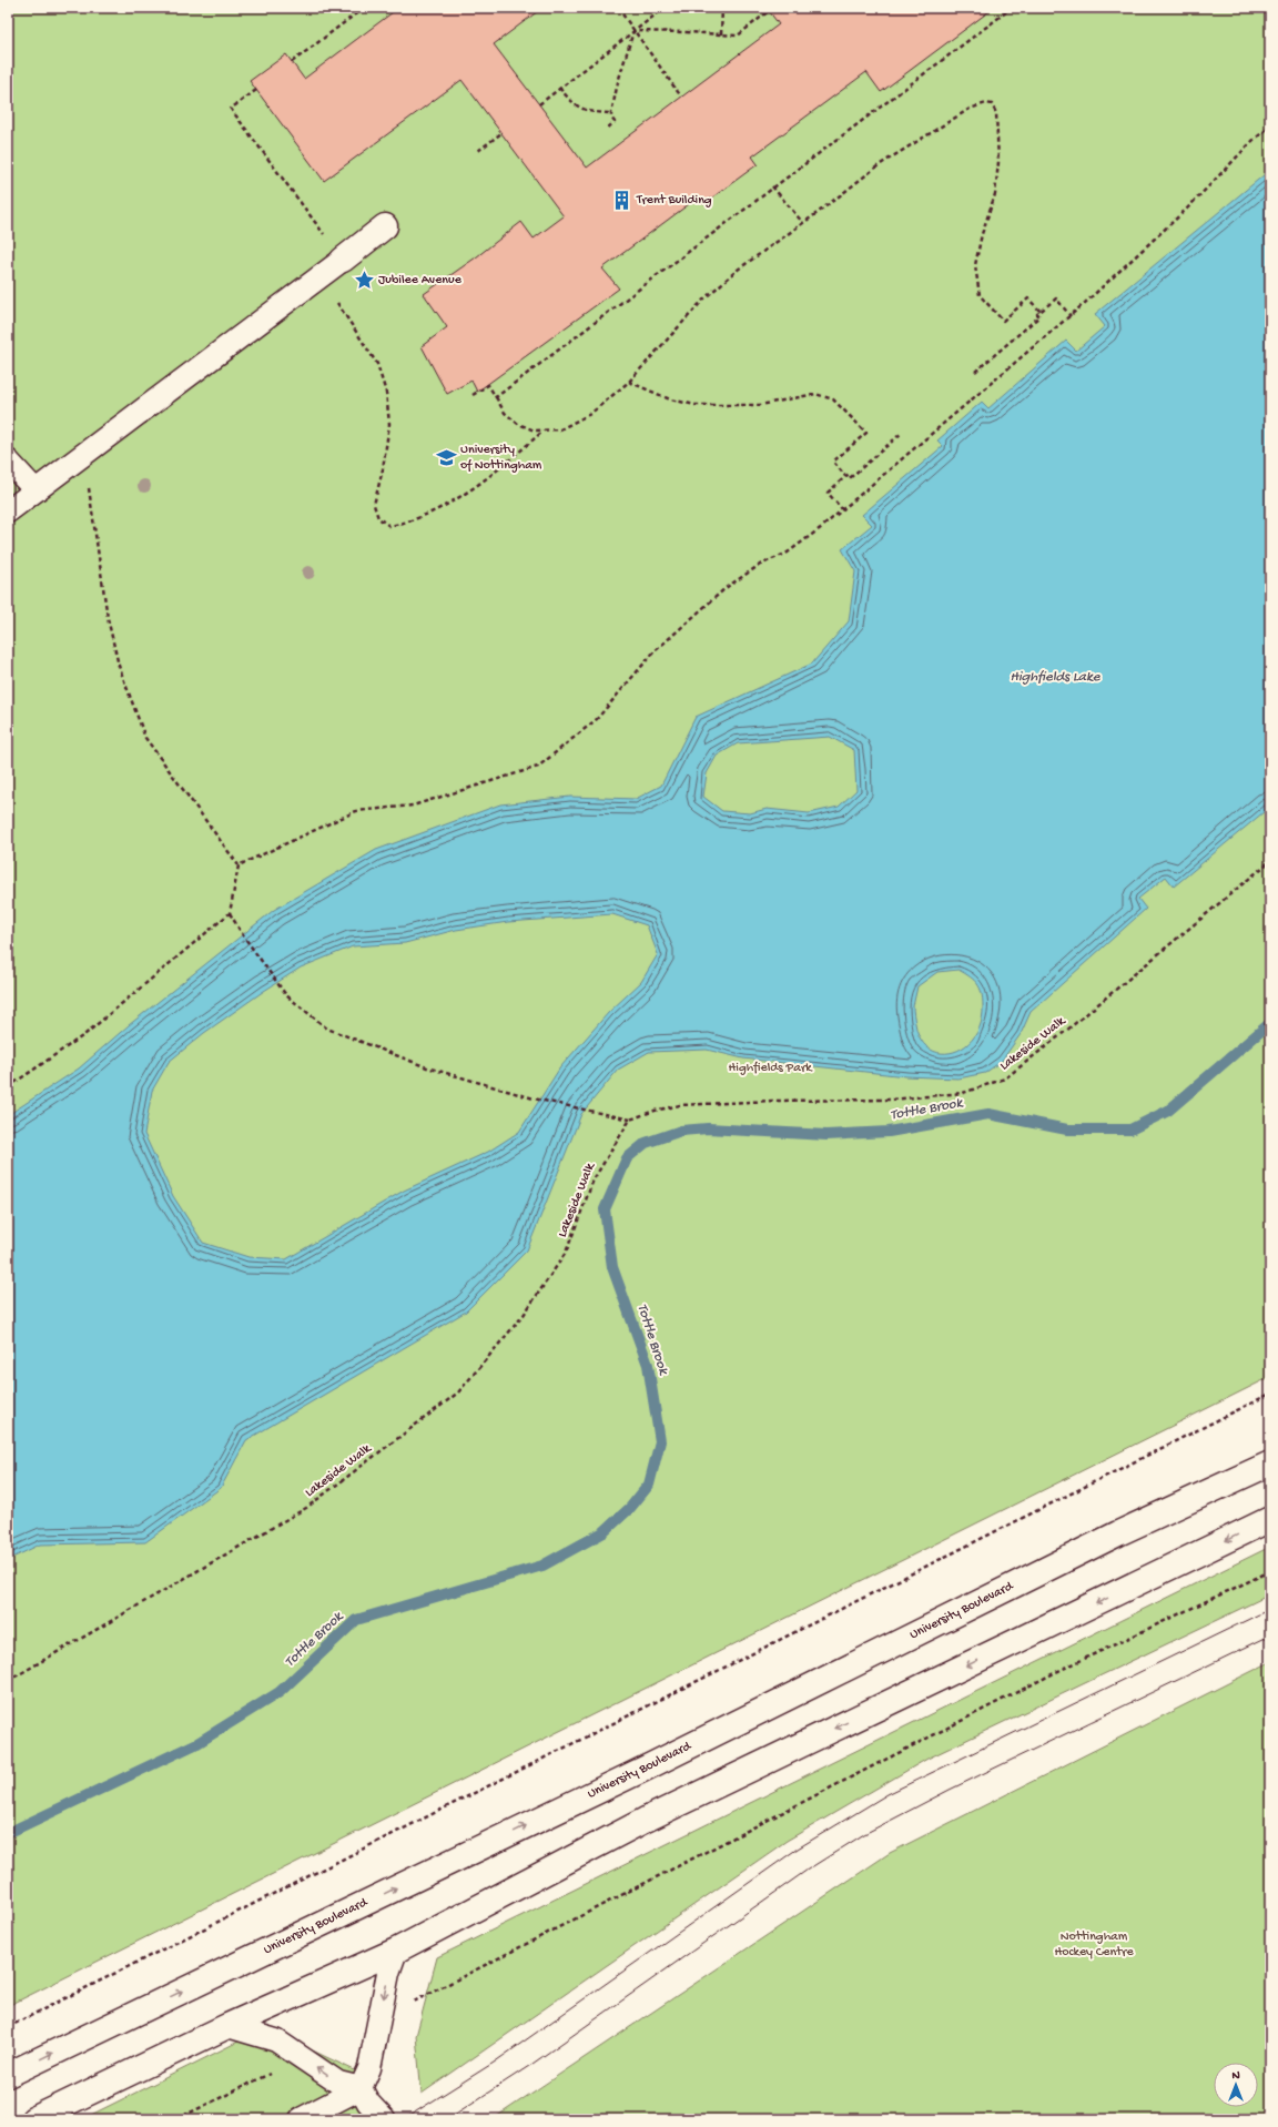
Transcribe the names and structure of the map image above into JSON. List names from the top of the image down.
{
  "streets": {
    "main road": ["University Boulevard"],
    "path": ["Lakeside Walk"]
  },
  "water": ["Highfields Lake", "Tottle Brook"],
  "parks": ["Highfields Park", "Nottingham Hockey Centre"],
  "places": {
    "building": ["Trent Building"],
    "place": ["Jubilee Avenue"],
    "school or university": ["University of Nottingham"]
  },
  "north": "top"
}
